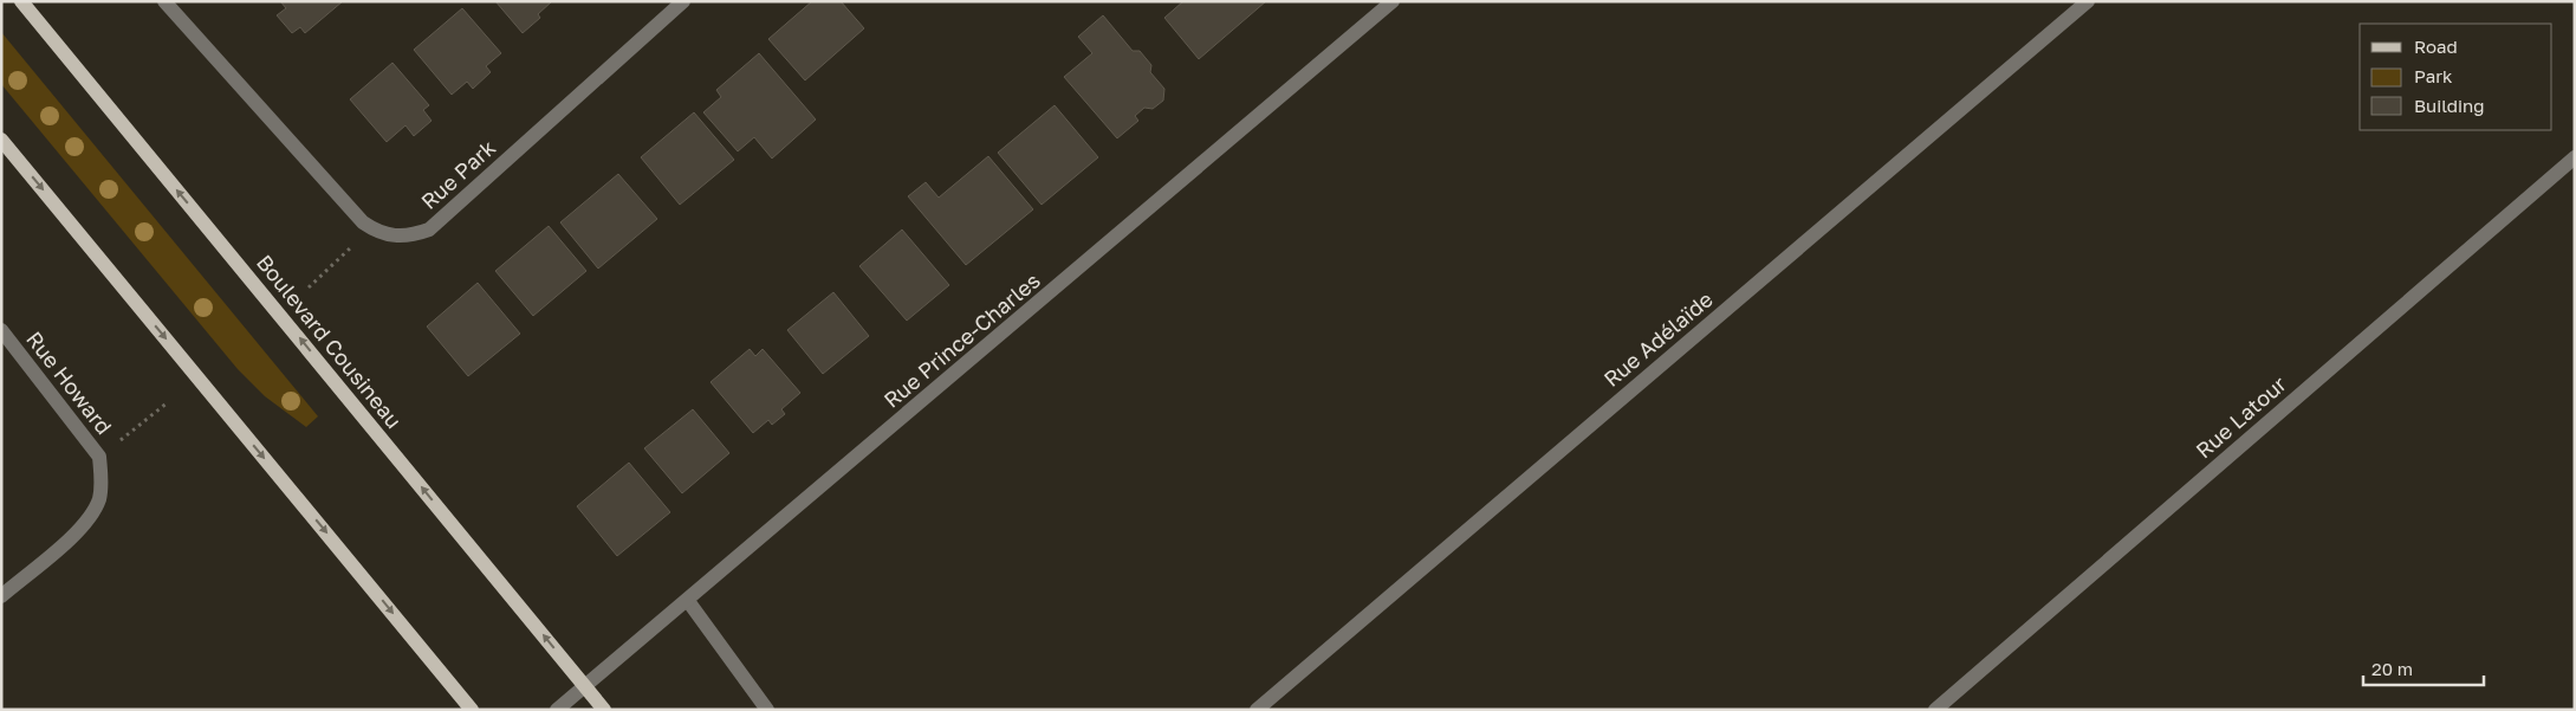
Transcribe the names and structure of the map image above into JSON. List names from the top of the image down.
{
  "streets": {
    "main road": ["Boulevard Cousineau"],
    "street": [
      "Rue Park",
      "Rue Adélaïde",
      "Rue Prince-Charles",
      "Rue Howard",
      "Rue Latour"
    ]
  },
  "crossings": [
    ["Rue Prince-Charles", "Boulevard Cousineau"]
  ],
  "legend": ["Road", "Park", "Building"],
  "scale_bar": "20 m"
}
